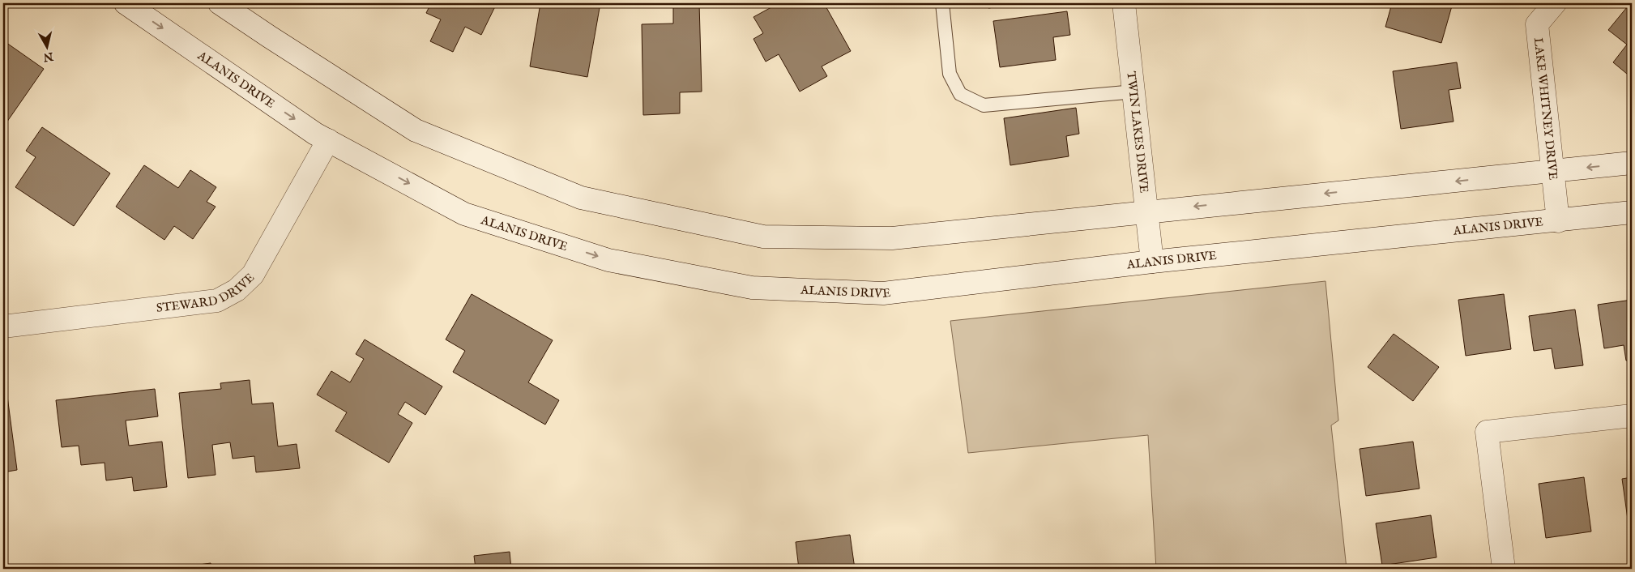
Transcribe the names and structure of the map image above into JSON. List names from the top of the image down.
{
  "streets": {
    "main road": [
      "ALANIS DRIVE",
      "LAKE WHITNEY DRIVE",
      "TWIN LAKES DRIVE",
      "STEWARD DRIVE"
    ]
  },
  "crossings": [
    ["ALANIS DRIVE", "LAKE WHITNEY DRIVE"],
    ["ALANIS DRIVE", "TWIN LAKES DRIVE"],
    ["ALANIS DRIVE", "STEWARD DRIVE"]
  ],
  "north": "bottom"
}
